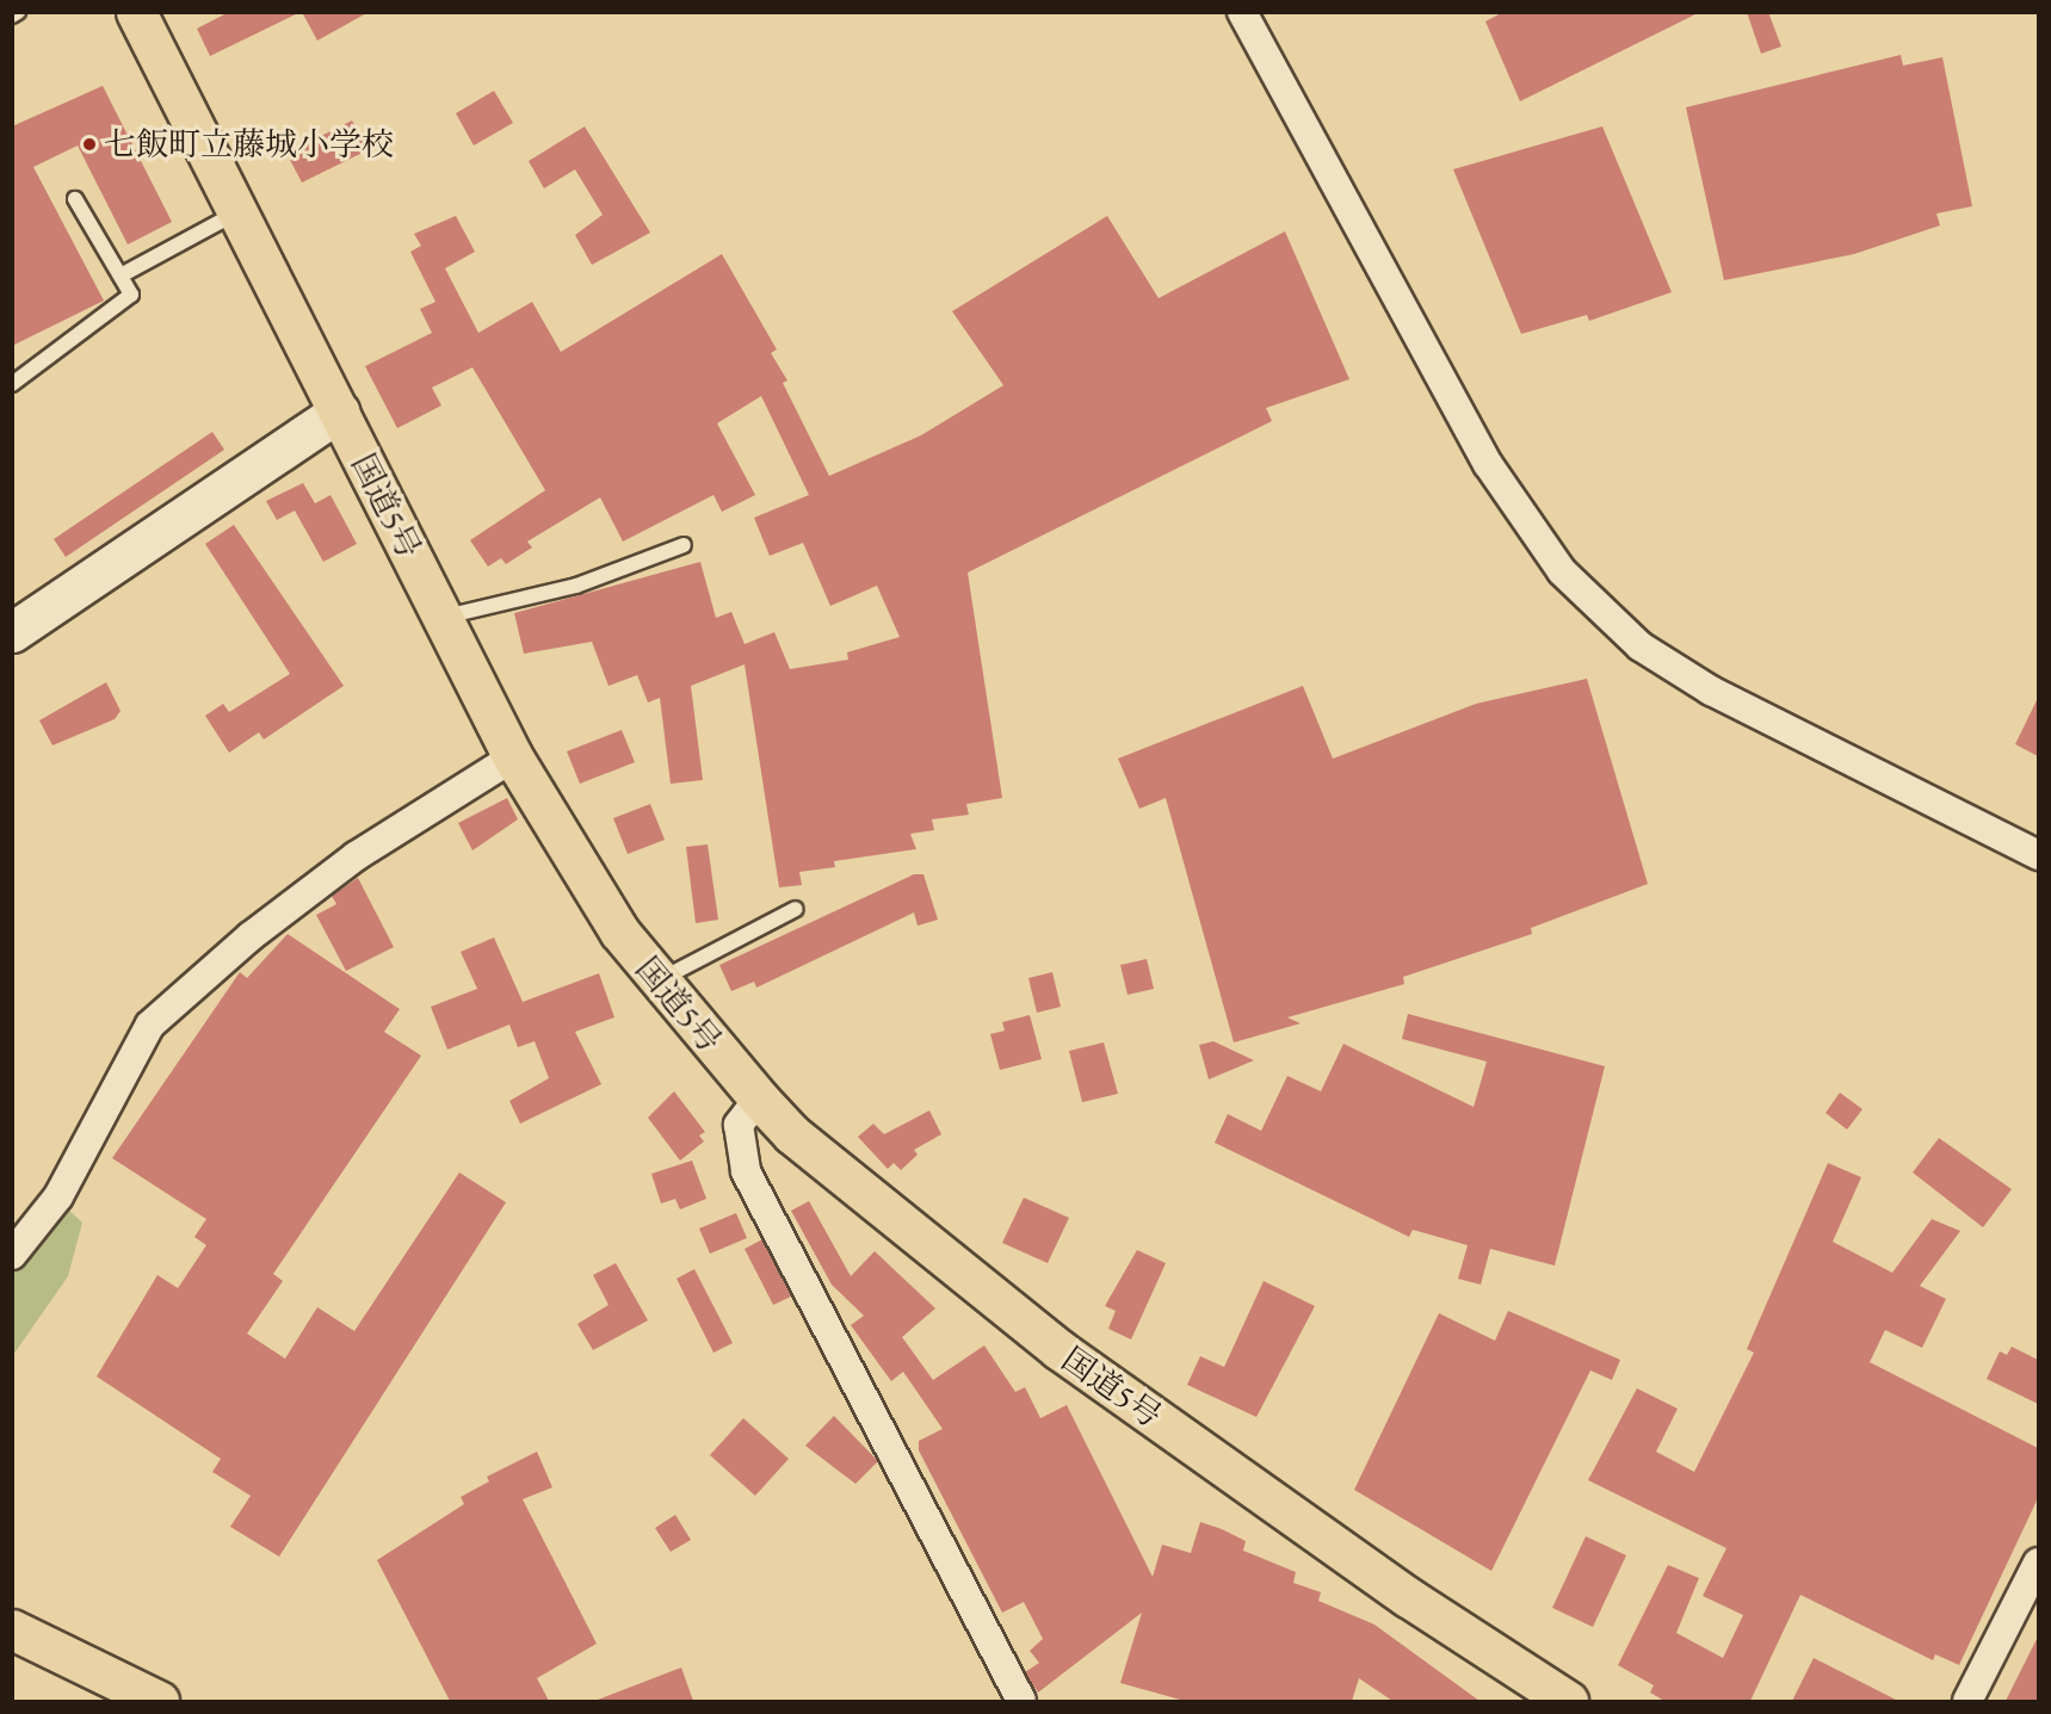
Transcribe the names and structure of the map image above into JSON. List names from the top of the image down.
{
  "streets": {
    "highway": ["国道5号"]
  },
  "places": ["七飯町立藤城小学校"]
}
